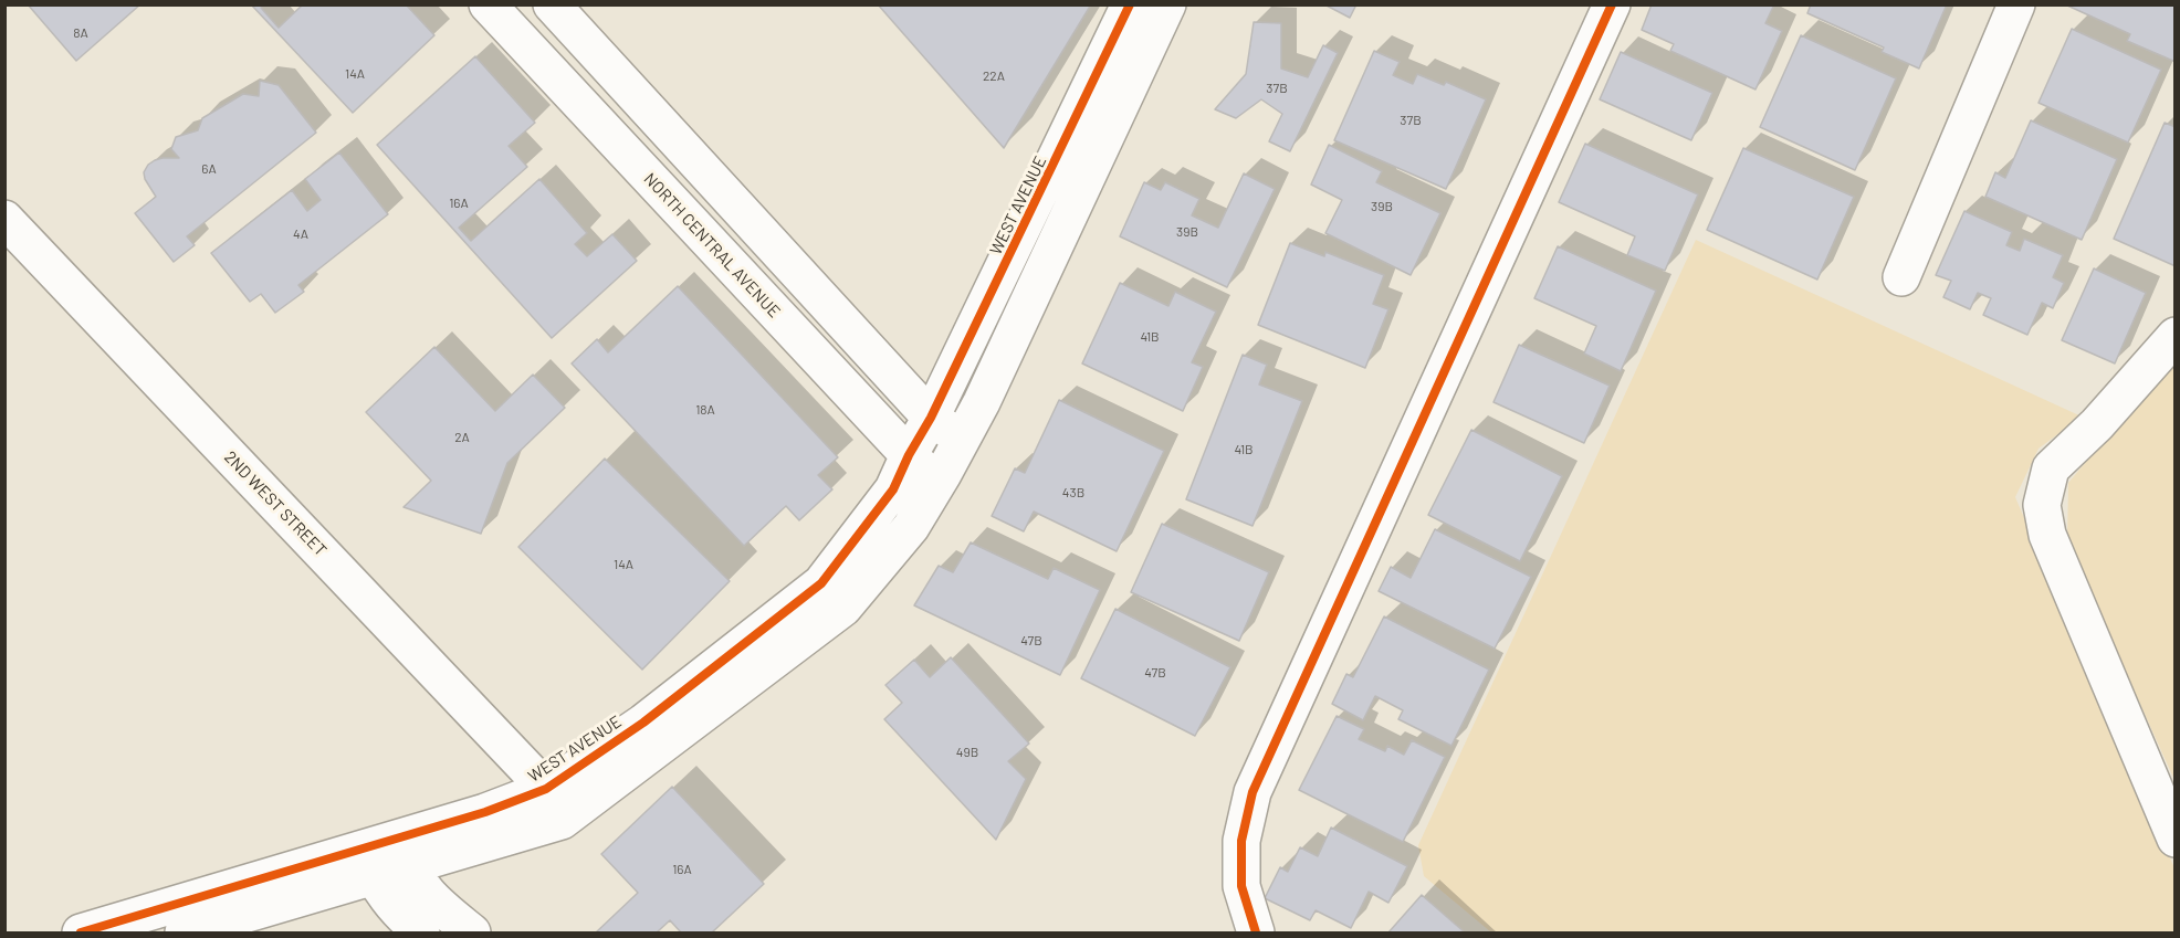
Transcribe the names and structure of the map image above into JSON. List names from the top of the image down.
{
  "streets": {
    "street": ["WEST AVENUE", "NORTH CENTRAL AVENUE", "2ND WEST STREET"]
  },
  "crossings": [
    ["WEST AVENUE", "NORTH CENTRAL AVENUE"],
    ["WEST AVENUE", "2ND WEST STREET"]
  ],
  "house_numbers": [
    "8A",
    "14A",
    "22A",
    "37B",
    "37B",
    "6A",
    "16A",
    "39B",
    "39B",
    "4A",
    "41B",
    "18A",
    "2A",
    "41B",
    "43B",
    "14A",
    "47B",
    "47B",
    "49B",
    "16A"
  ]
}
